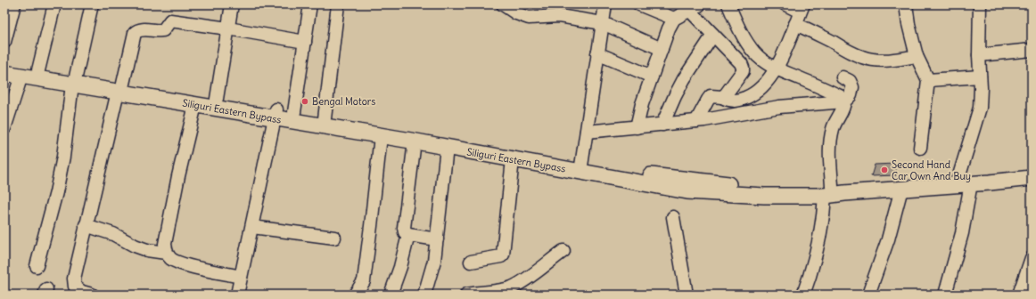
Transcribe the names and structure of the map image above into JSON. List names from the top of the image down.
{
  "streets": {
    "main road": ["Siliguri Eastern Bypass"]
  },
  "places": ["Bengal Motors", "Second Hand Car Own And Buy"]
}
